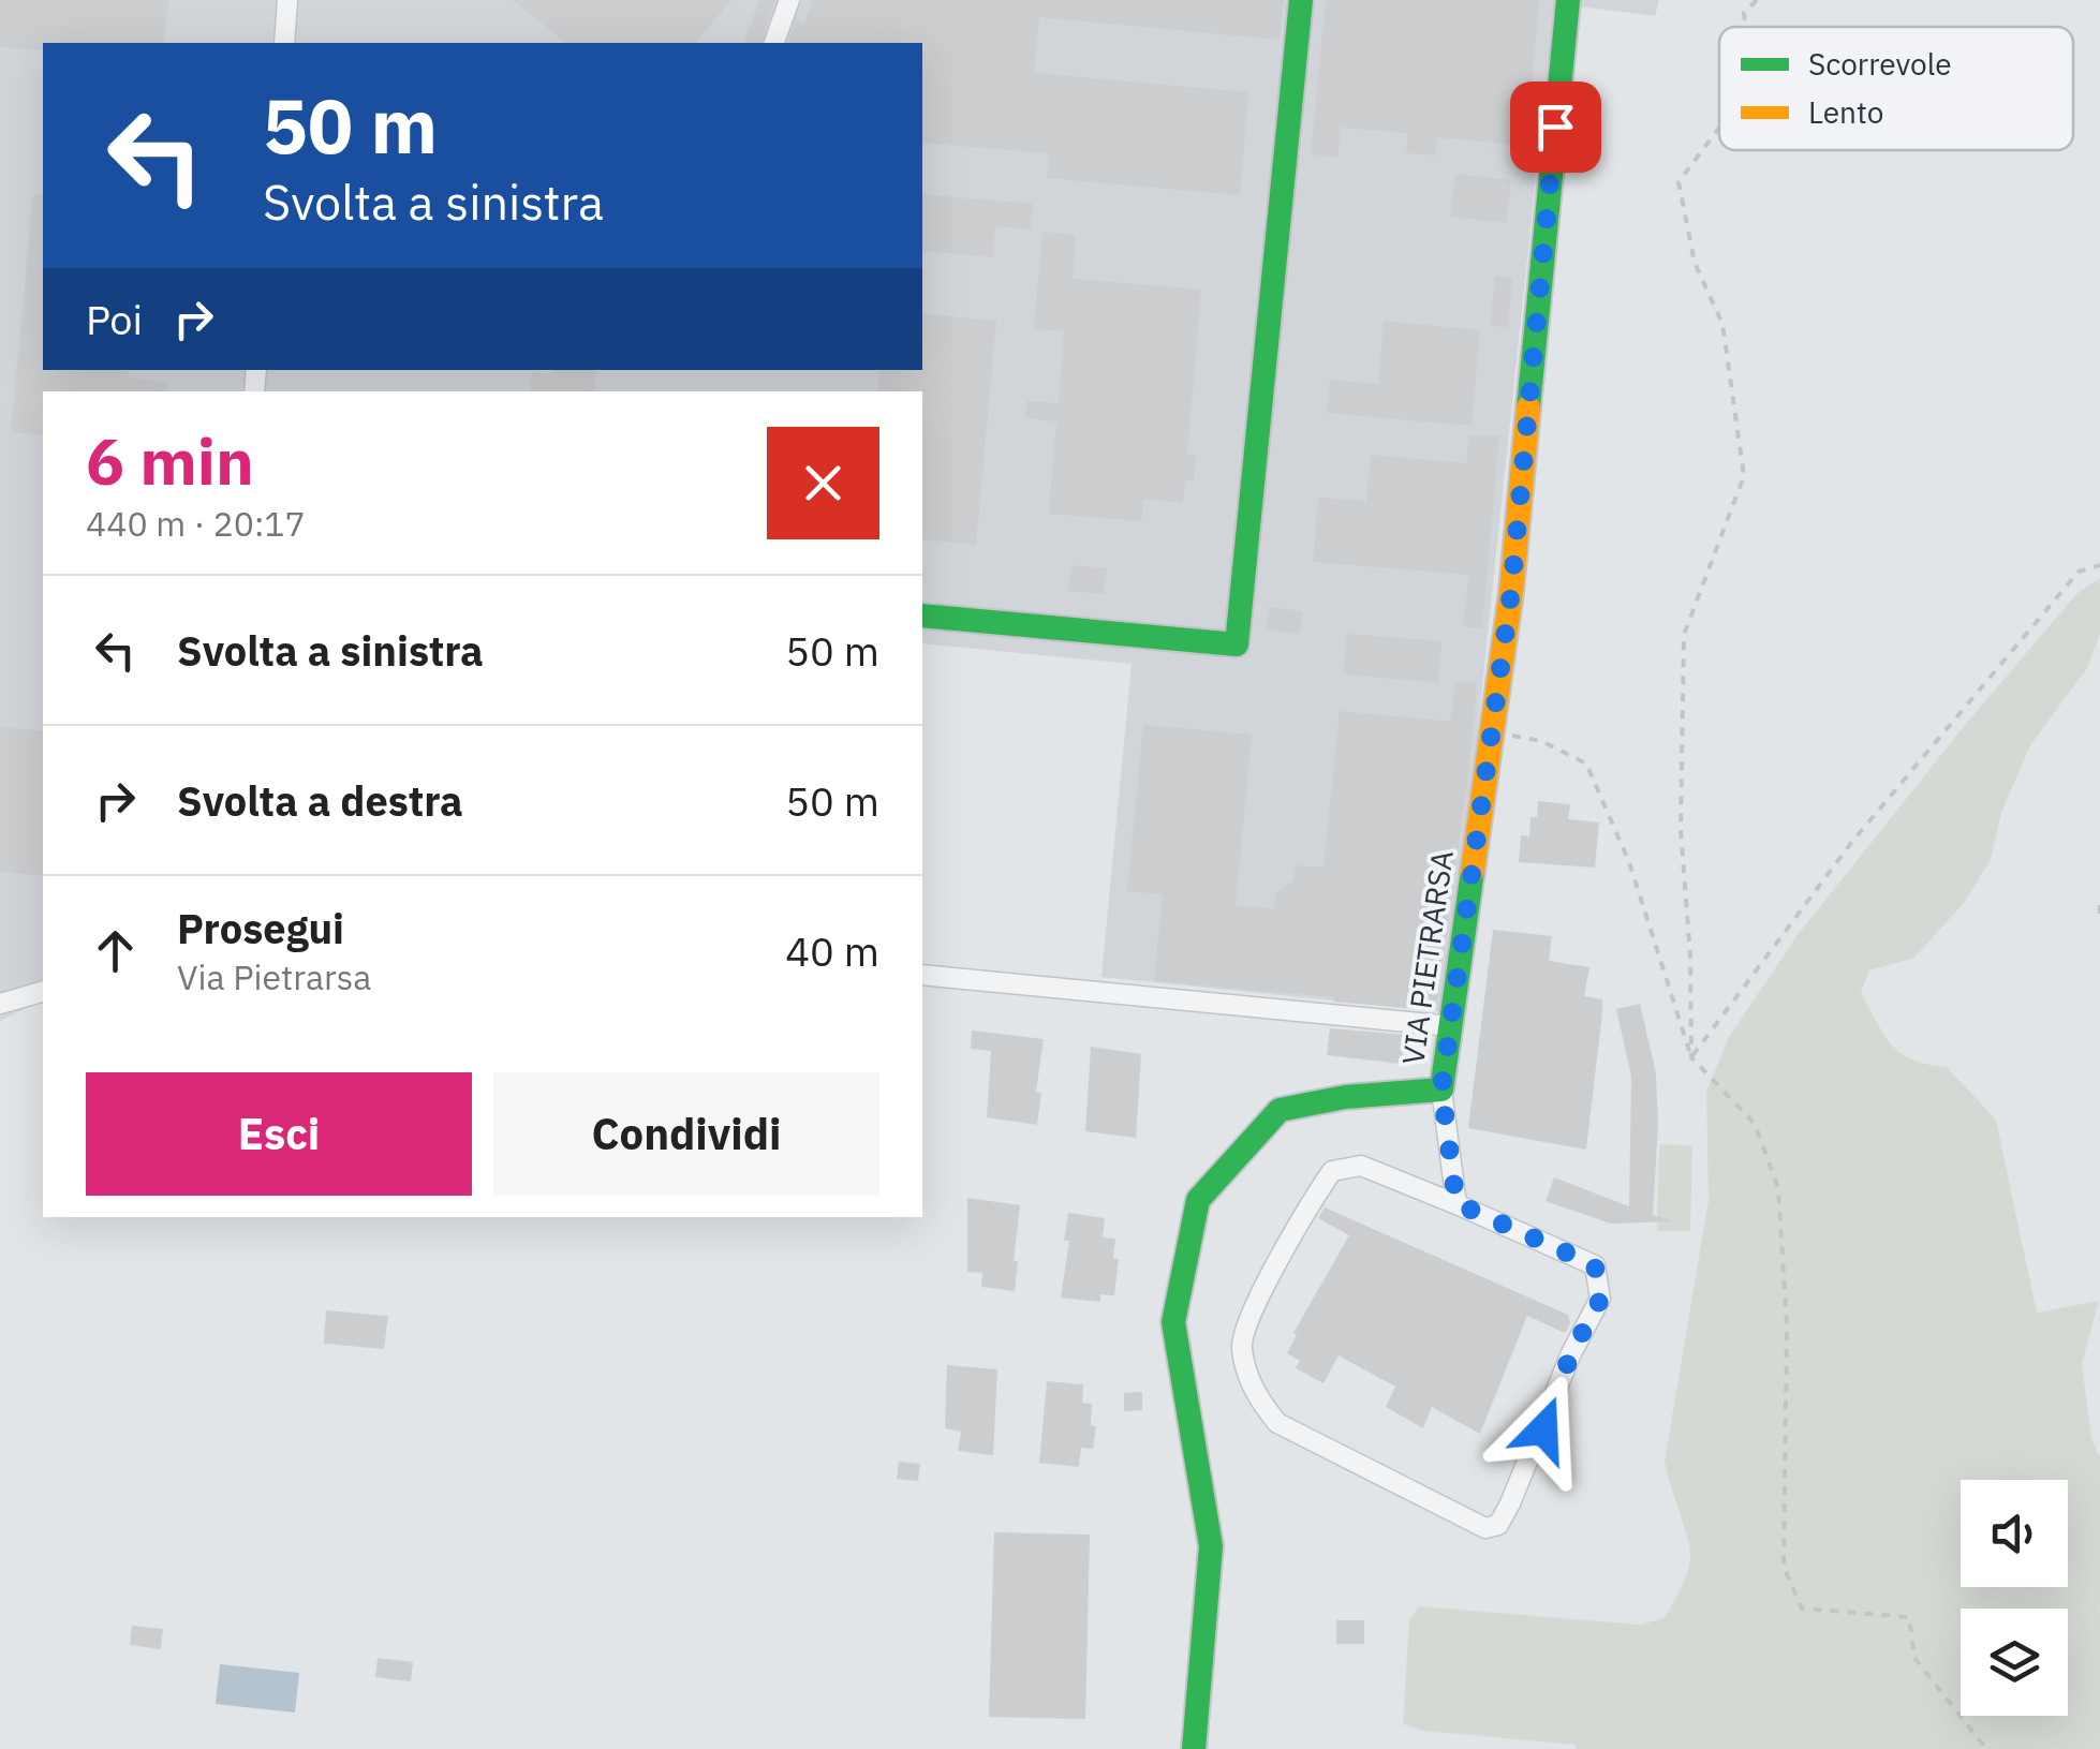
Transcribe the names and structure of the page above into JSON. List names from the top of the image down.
{
  "streets": {
    "street": ["VIA PIETRARSA"]
  },
  "legend": ["Scorrevole", "Lento"],
  "page": {
    "turn": ["50 m", "Svolta a sinistra"],
    "then": "Poi",
    "heading": ["6 min", "440 m · 20:17"],
    "list": [
      {
        "name": "Svolta a sinistra",
        "value": "50 m"
      },
      {
        "name": "Svolta a destra",
        "value": "50 m"
      },
      {
        "name": "Prosegui",
        "note": "Via Pietrarsa",
        "value": "40 m"
      }
    ],
    "buttons": ["Esci", "Condividi"]
  }
}
